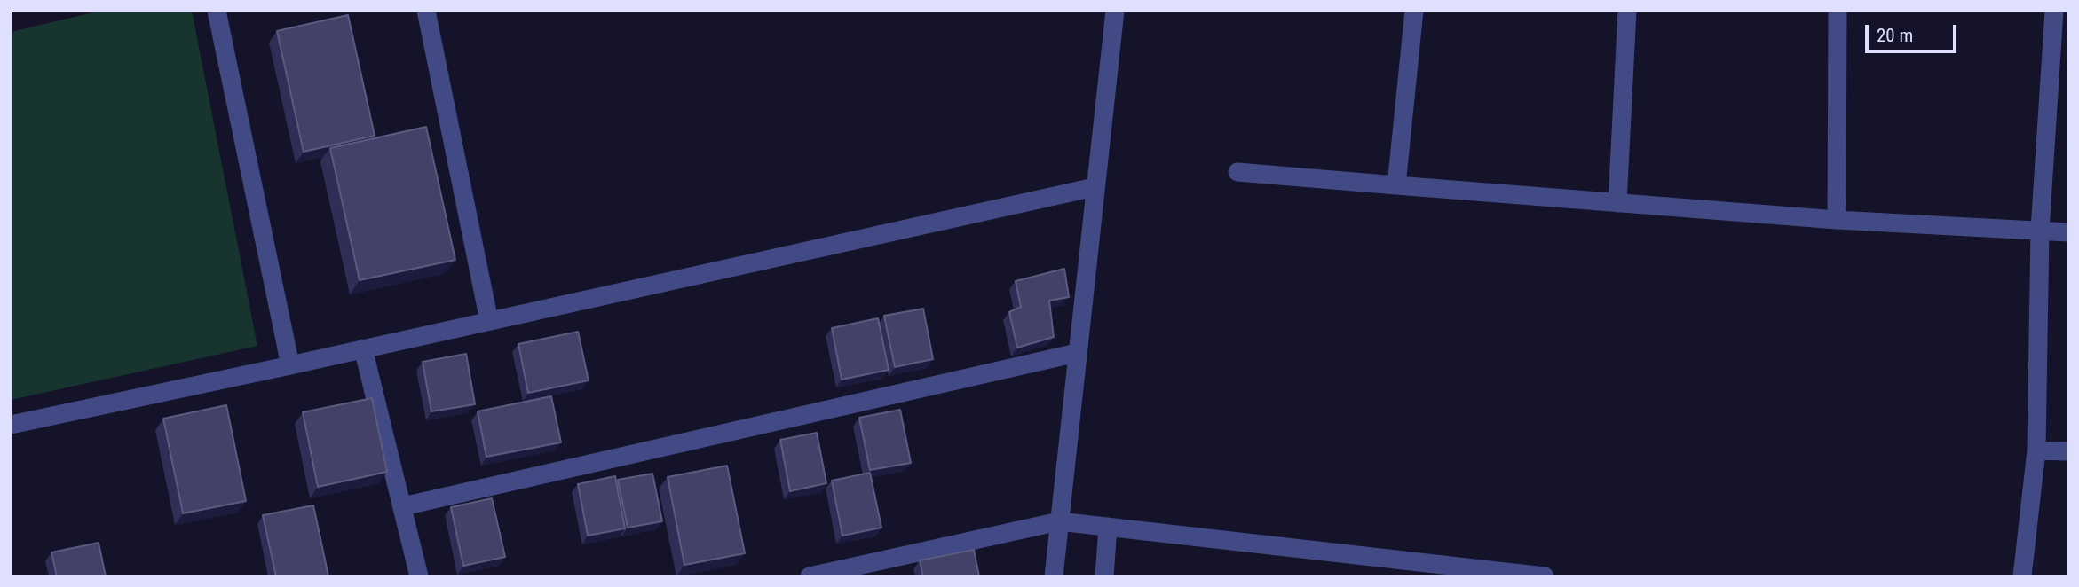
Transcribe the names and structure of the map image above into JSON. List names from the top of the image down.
{
  "scale_bar": "20 m"
}
